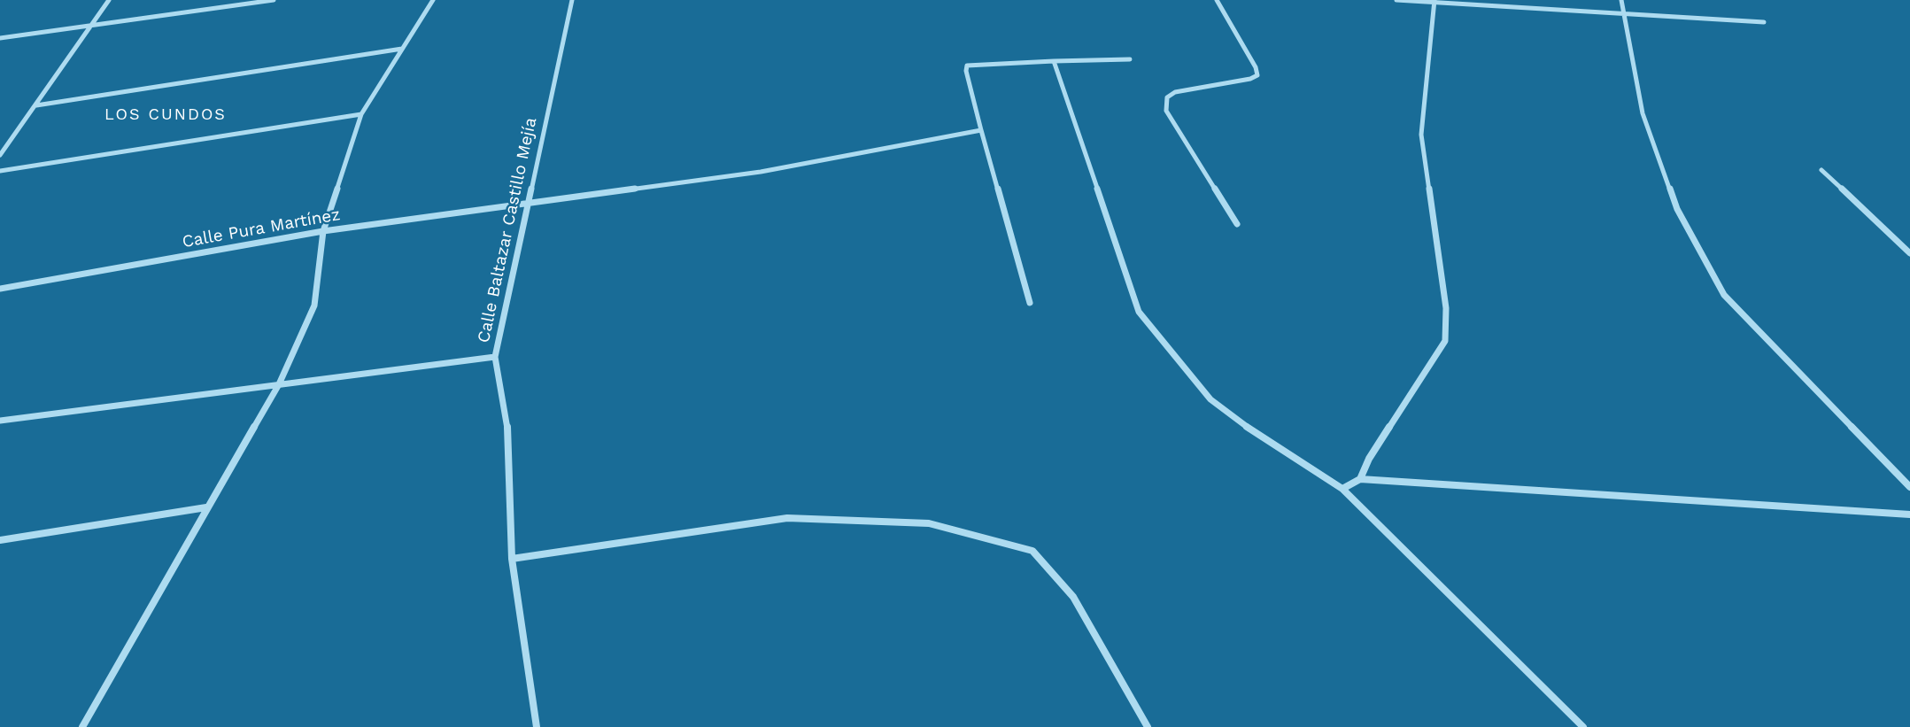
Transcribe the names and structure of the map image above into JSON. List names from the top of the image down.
{
  "streets": {
    "street": ["Calle Pura Martínez", "Calle Baltazar Castillo Mejía"]
  },
  "crossings": [
    ["Calle Pura Martínez", "Calle Baltazar Castillo Mejía"]
  ],
  "districts": ["LOS CUNDOS"]
}
